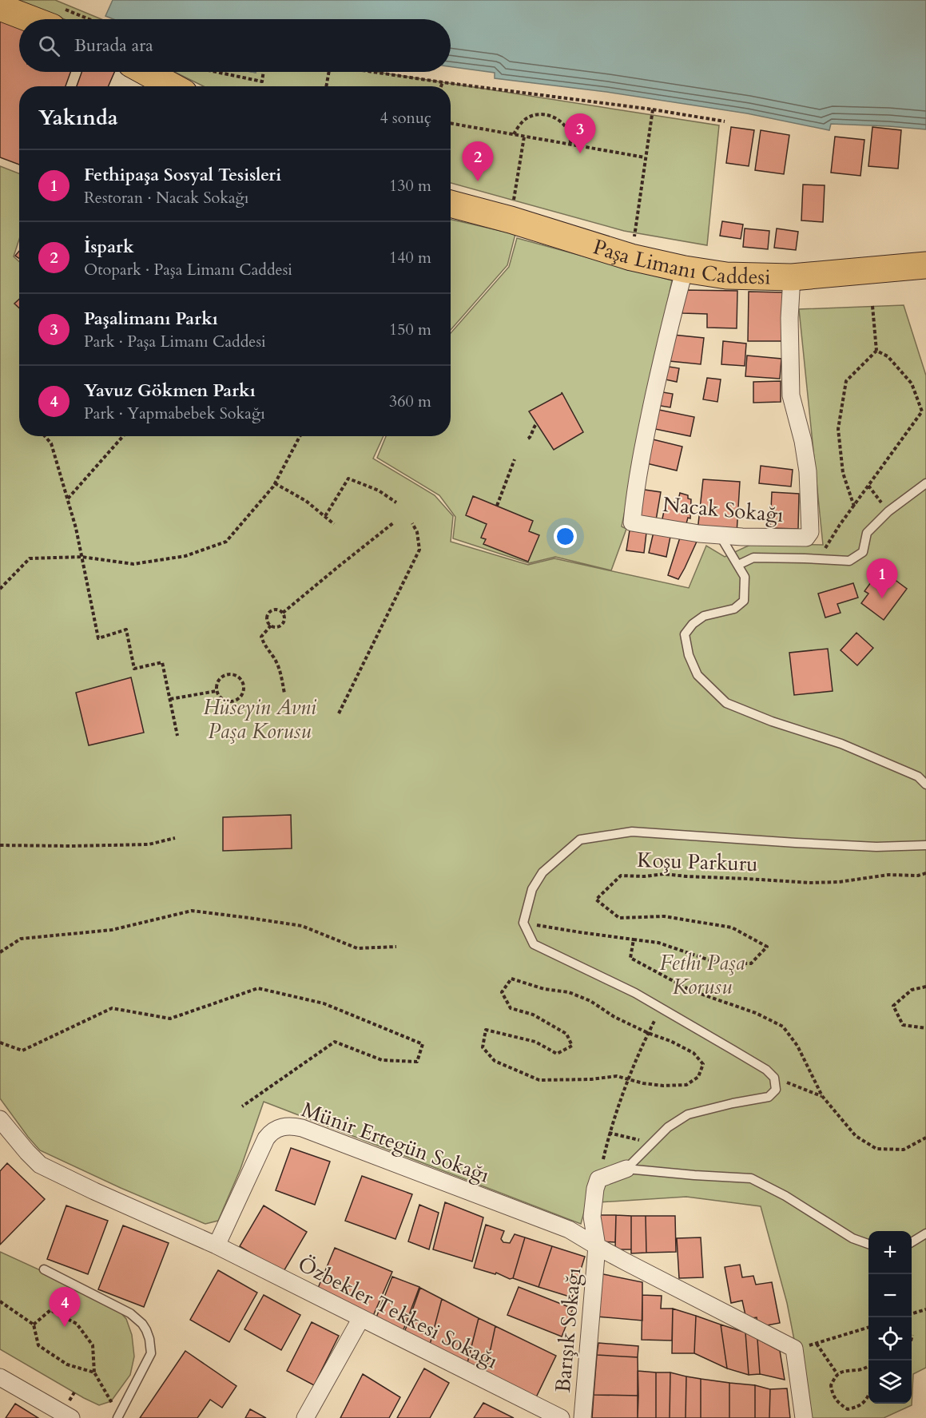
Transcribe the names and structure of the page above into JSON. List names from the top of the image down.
{
  "streets": {
    "main road": ["Paşa Limanı Caddesi"],
    "street": [
      "Nacak Sokağı",
      "Münir Ertegün Sokağı",
      "Özbekler Tekkesi Sokağı",
      "Barışık Sokağı"
    ],
    "path": ["Koşu Parkuru"]
  },
  "crossings": [
    ["Paşa Limanı Caddesi", "Nacak Sokağı"],
    ["Münir Ertegün Sokağı", "Özbekler Tekkesi Sokağı"],
    ["Münir Ertegün Sokağı", "Barışık Sokağı"]
  ],
  "parks": ["Hüseyin Avni Paşa Korusu", "Fethi Paşa Korusu"],
  "page": {
    "search": "Burada ara",
    "heading": ["Yakında", "4 sonuç"],
    "pins": [
      "3",
      "2",
      "1",
      "4"
    ],
    "list": [
      {
        "mark": "1",
        "name": "Fethipaşa Sosyal Tesisleri",
        "note": "Restoran · Nacak Sokağı",
        "value": "130 m"
      },
      {
        "mark": "2",
        "name": "İspark",
        "note": "Otopark · Paşa Limanı Caddesi",
        "value": "140 m"
      },
      {
        "mark": "3",
        "name": "Paşalimanı Parkı",
        "note": "Park · Paşa Limanı Caddesi",
        "value": "150 m"
      },
      {
        "mark": "4",
        "name": "Yavuz Gökmen Parkı",
        "note": "Park · Yapmabebek Sokağı",
        "value": "360 m"
      }
    ],
    "map_buttons": ["+", "−"]
  }
}
